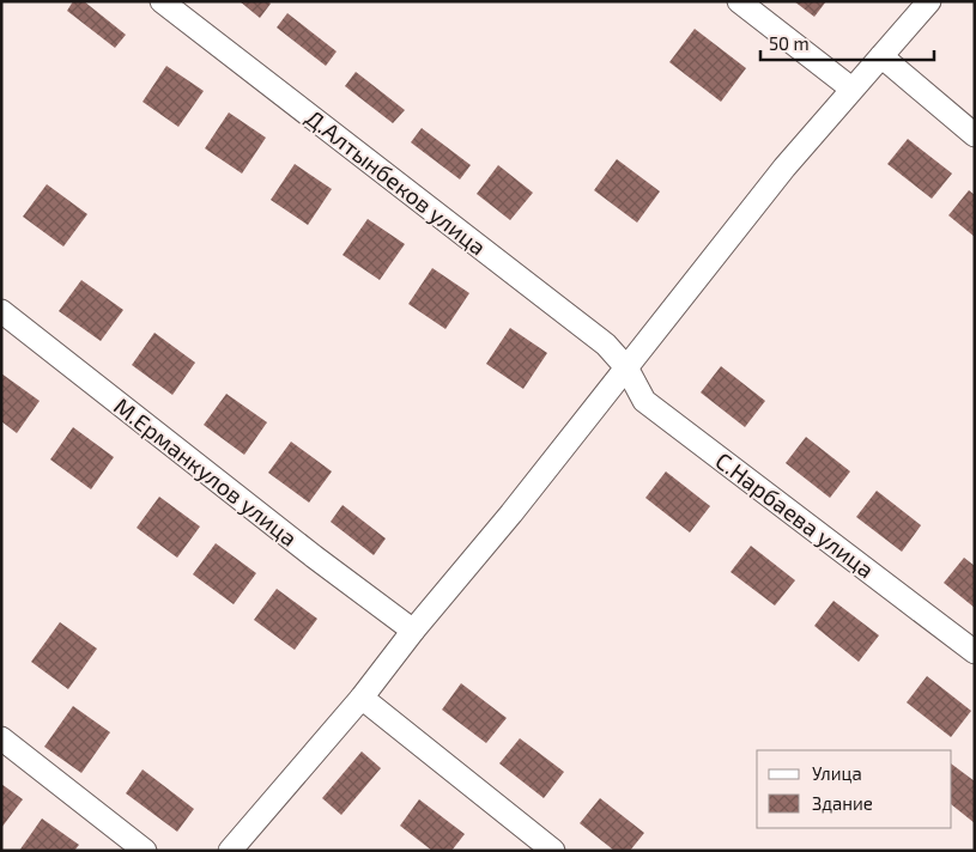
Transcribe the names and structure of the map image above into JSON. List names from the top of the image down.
{
  "streets": {
    "street": ["Д.Алтынбеков улица", "М.Ерманкулов улица", "С.Нарбаева улица"]
  },
  "crossings": [
    ["Д.Алтынбеков улица", "С.Нарбаева улица"]
  ],
  "legend": ["Улица", "Здание"],
  "scale_bar": "50 m"
}
